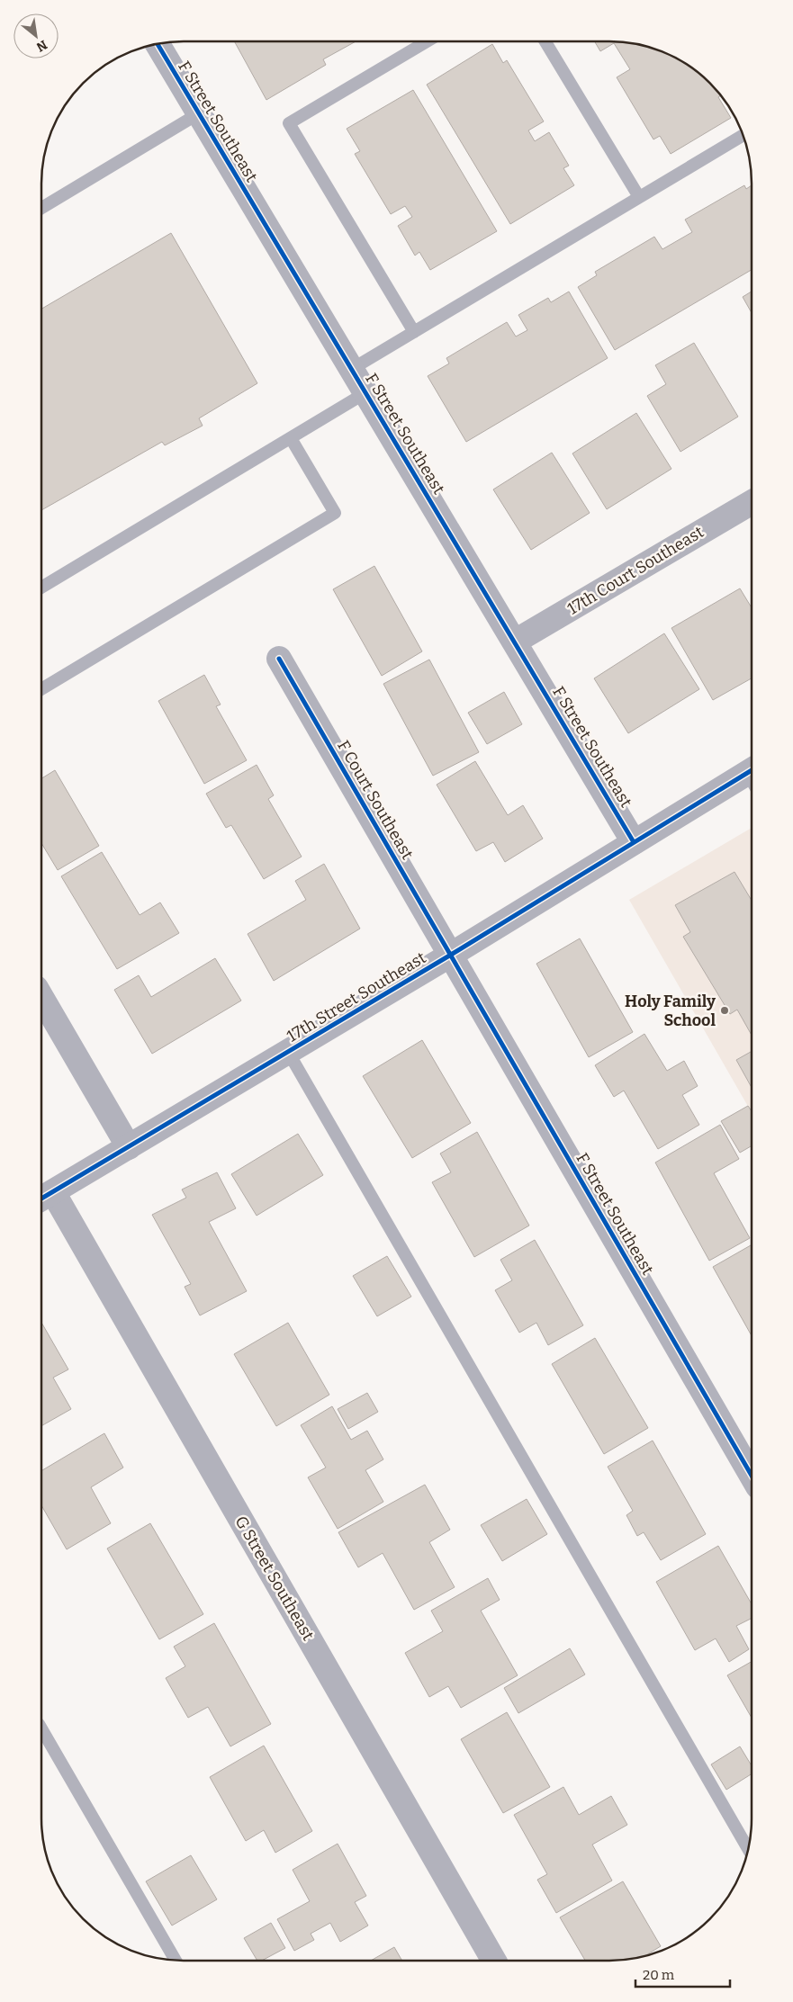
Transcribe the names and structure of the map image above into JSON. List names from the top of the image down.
{
  "streets": {
    "street": [
      "F Street Southeast",
      "17th Court Southeast",
      "F Court Southeast",
      "17th Street Southeast",
      "G Street Southeast"
    ]
  },
  "crossings": [
    ["F Street Southeast", "17th Court Southeast"],
    ["F Street Southeast", "F Court Southeast"],
    ["F Street Southeast", "17th Street Southeast"],
    ["F Court Southeast", "17th Street Southeast"],
    ["17th Street Southeast", "G Street Southeast"]
  ],
  "places": ["Holy Family School"],
  "scale_bar": "20 m",
  "north": "bottom right"
}
